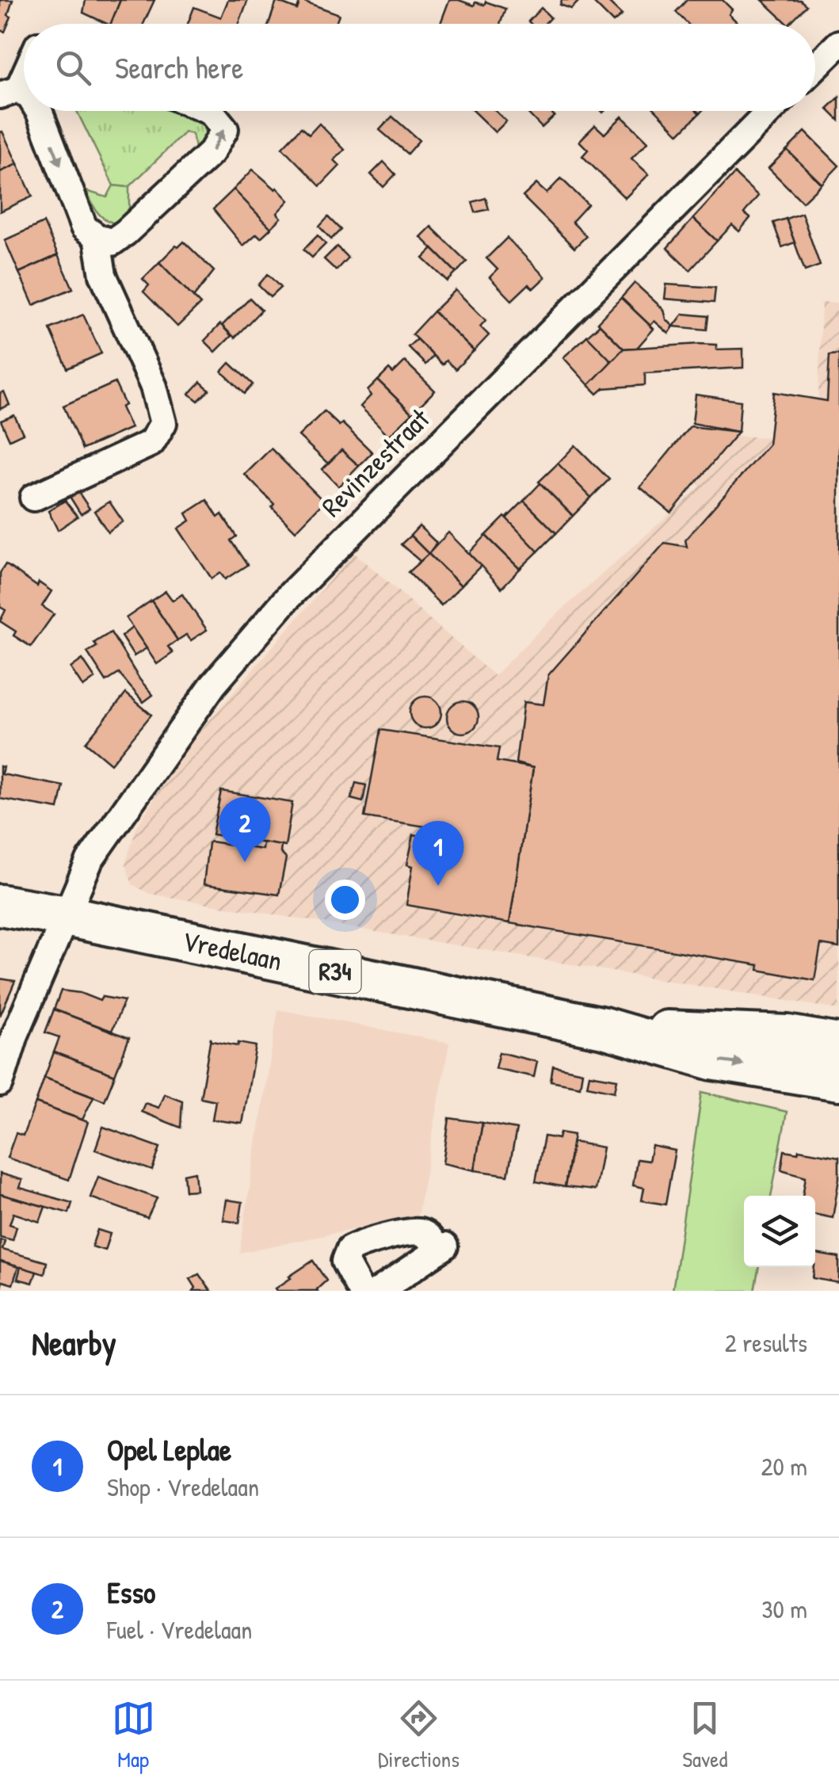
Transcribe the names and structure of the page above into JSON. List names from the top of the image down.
{
  "streets": {
    "main road": ["Vredelaan", "R34"],
    "street": ["Revinzestraat"]
  },
  "crossings": [
    ["Revinzestraat", "Vredelaan"]
  ],
  "page": {
    "search": "Search here",
    "pins": ["2", "1"],
    "heading": ["Nearby", "2 results"],
    "list": [
      {
        "mark": "1",
        "name": "Opel Leplae",
        "note": "Shop · Vredelaan",
        "value": "20 m"
      },
      {
        "mark": "2",
        "name": "Esso",
        "note": "Fuel · Vredelaan",
        "value": "30 m"
      }
    ],
    "nav": ["Map", "Directions", "Saved"]
  }
}
